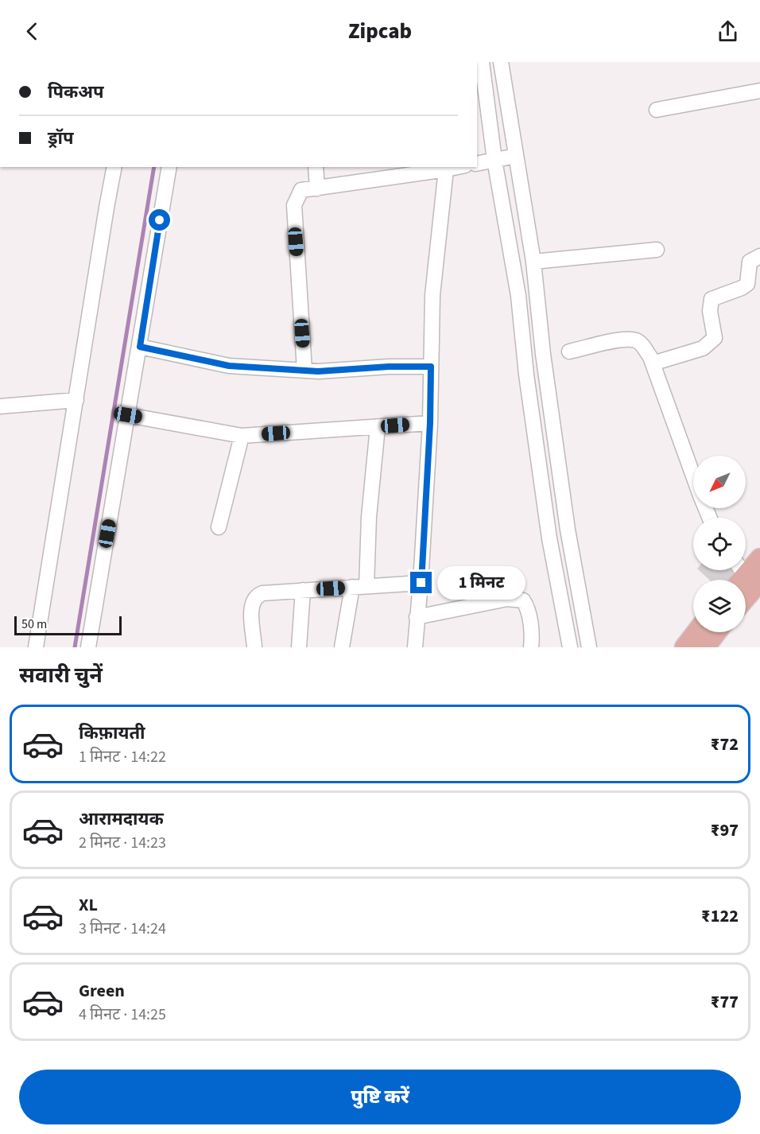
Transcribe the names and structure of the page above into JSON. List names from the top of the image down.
{
  "scale_bar": "50 m",
  "north": "bottom left",
  "page": {
    "header": "Zipcab",
    "banner": ["पिकअप", "ड्रॉप"],
    "bubble": "1 मिनट",
    "scale": "50 m",
    "heading": "सवारी चुनें",
    "list": [
      {
        "name": "किफ़ायती",
        "note": "1 मिनट · 14:22",
        "value": "₹72"
      },
      {
        "name": "आरामदायक",
        "note": "2 मिनट · 14:23",
        "value": "₹97"
      },
      {
        "name": "XL",
        "note": "3 मिनट · 14:24",
        "value": "₹122"
      },
      {
        "name": "Green",
        "note": "4 मिनट · 14:25",
        "value": "₹77"
      }
    ],
    "buttons": "पुष्टि करें"
  }
}
